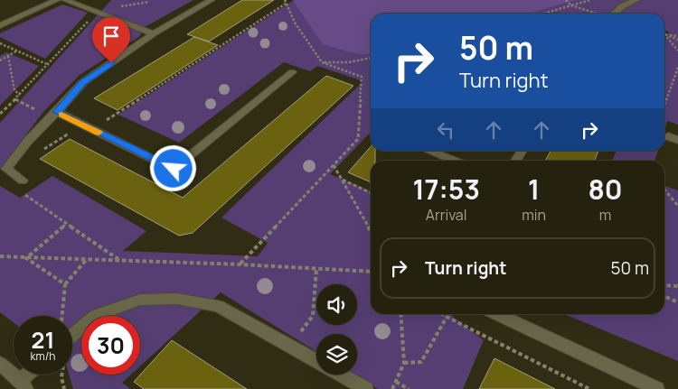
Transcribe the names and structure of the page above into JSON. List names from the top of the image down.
{
  "page": {
    "turn": ["50 m", "Turn right"],
    "eta": [
      "17:53",
      "Arrival",
      "1",
      "min",
      "80",
      "m"
    ],
    "list": [
      {
        "name": "Turn right",
        "value": "50 m"
      }
    ],
    "speed": "21 km/h",
    "limit": "30"
  }
}
